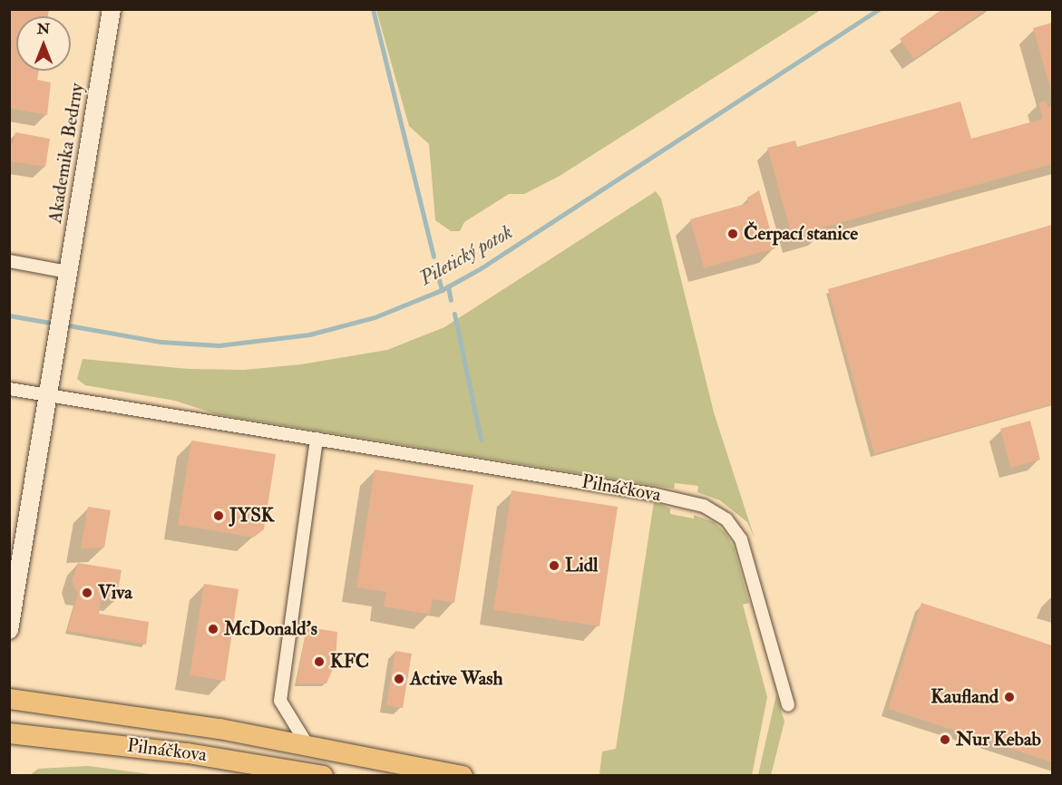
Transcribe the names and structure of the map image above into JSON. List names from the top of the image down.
{
  "streets": {
    "main road": ["Pilnáčkova"],
    "street": ["Akademika Bedrny"]
  },
  "crossings": [
    ["Akademika Bedrny", "Pilnáčkova"]
  ],
  "water": ["Piletický potok"],
  "places": [
    "Čerpací stanice",
    "JYSK",
    "Lidl",
    "Viva",
    "McDonald's",
    "KFC",
    "Active Wash",
    "Kaufland",
    "Nur Kebab"
  ],
  "north": "top"
}
